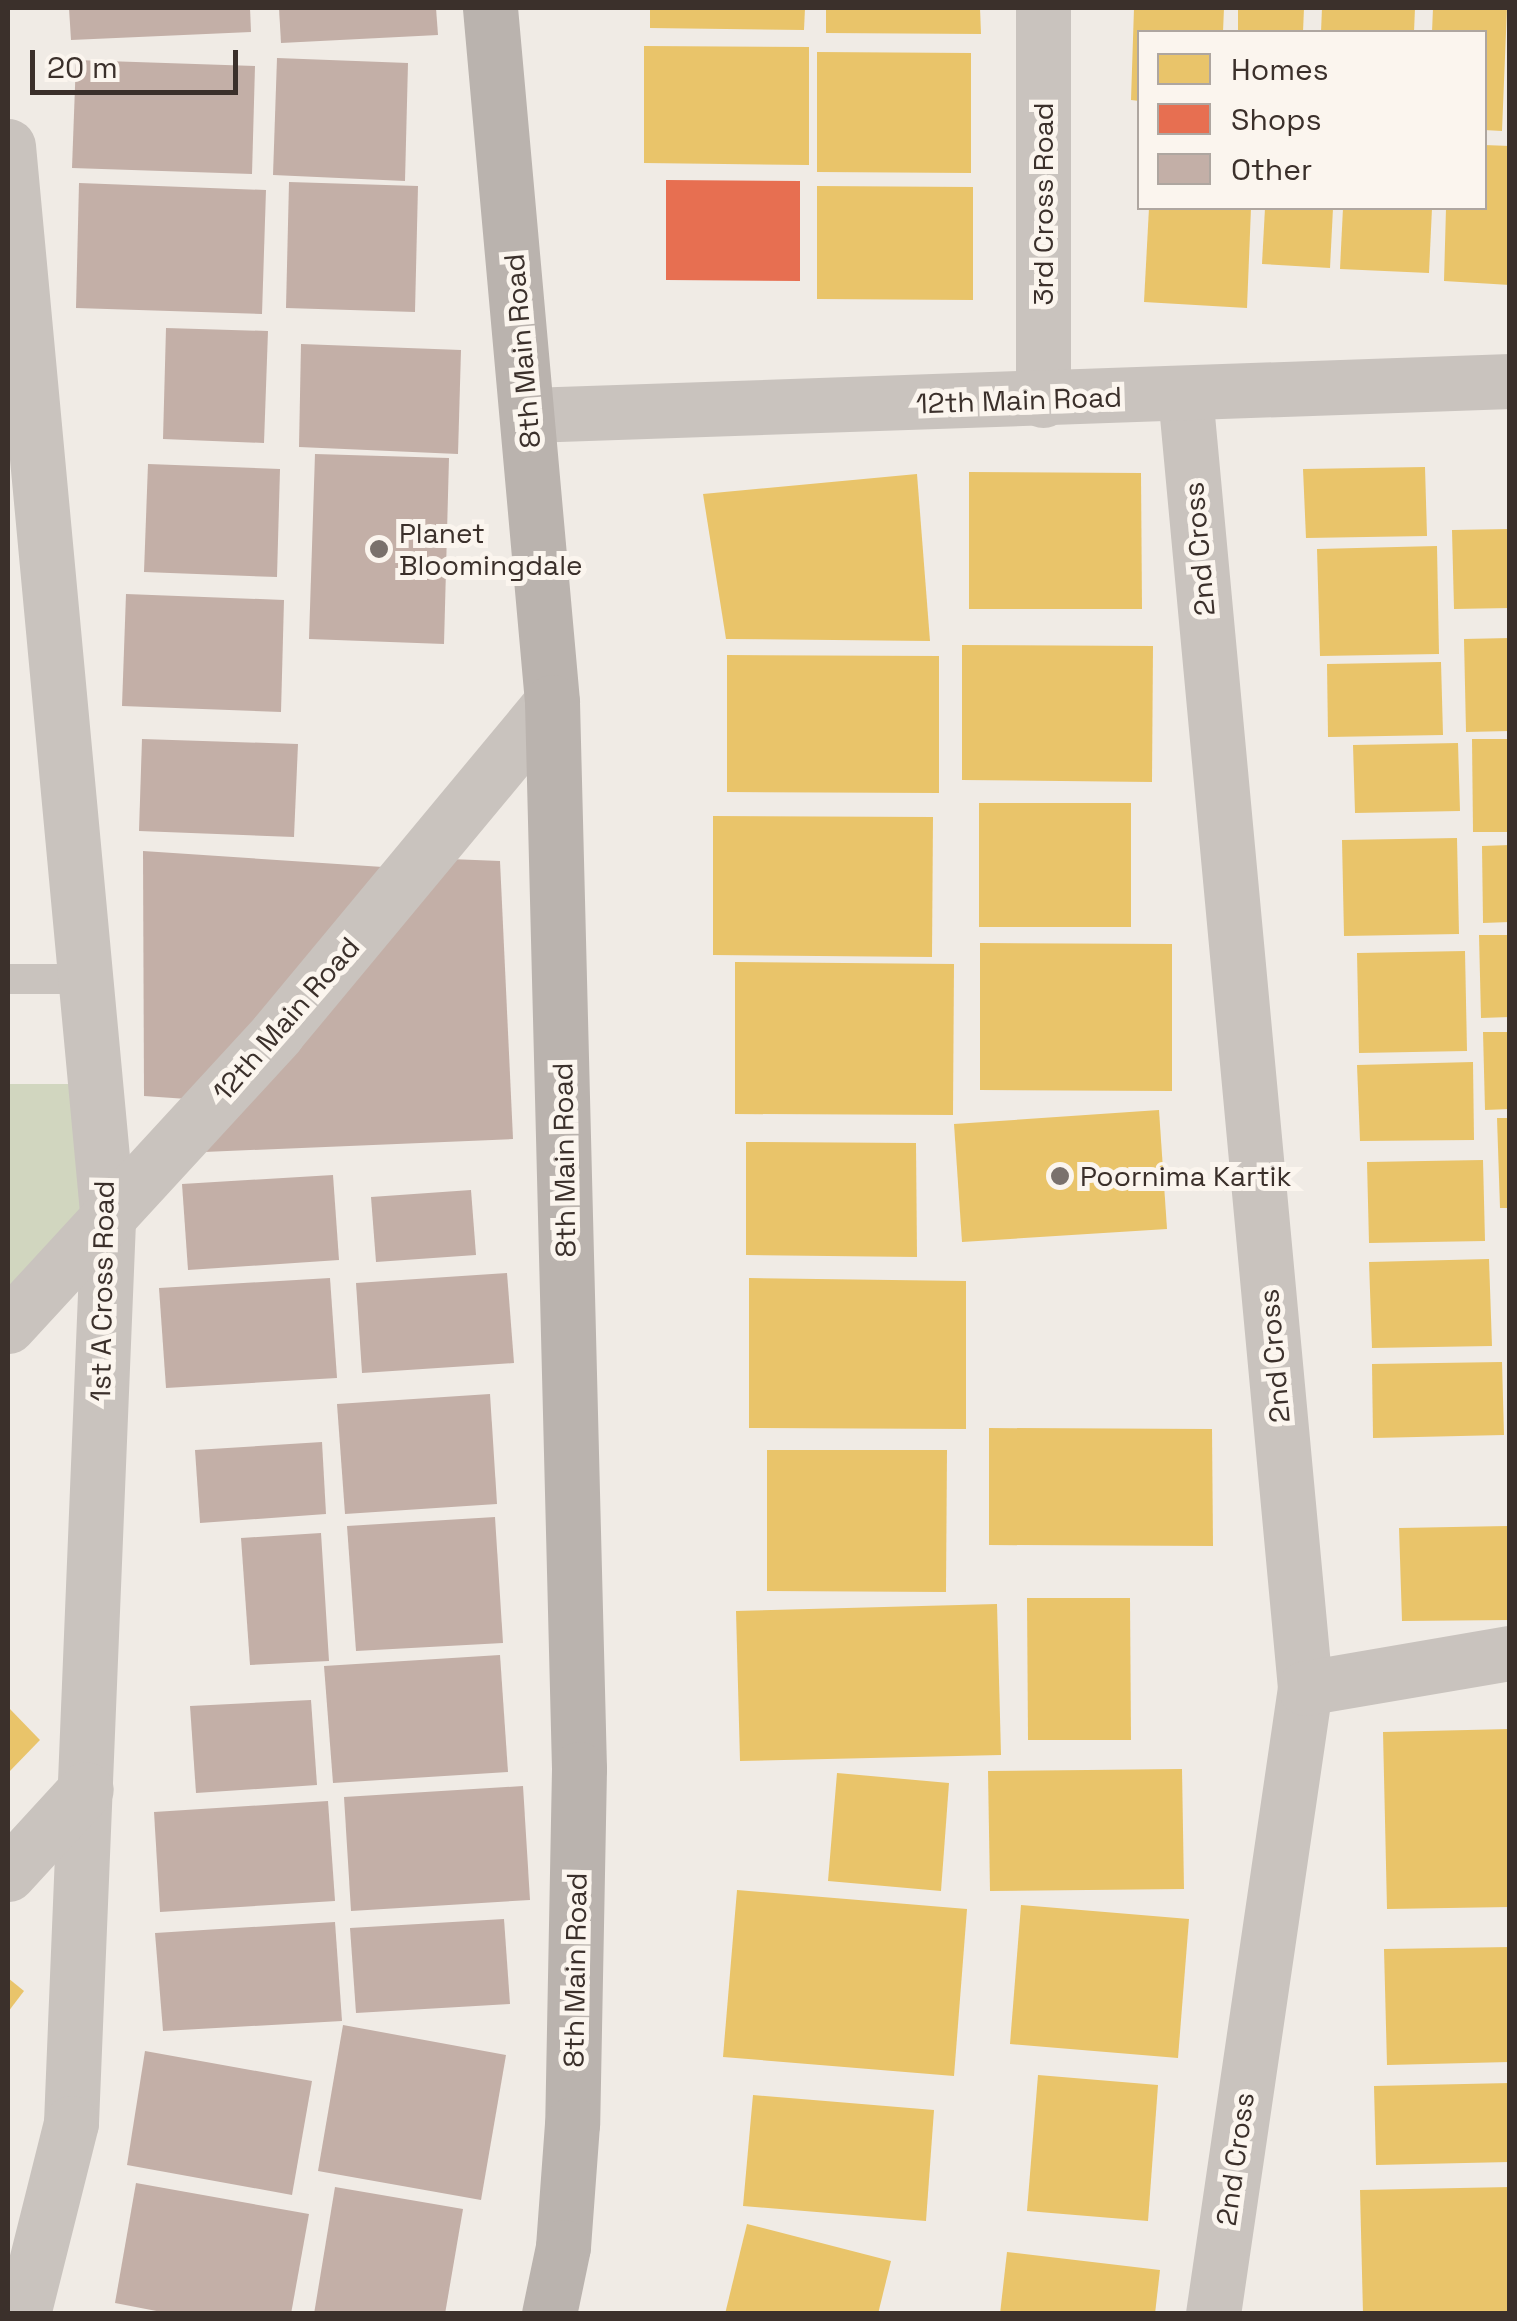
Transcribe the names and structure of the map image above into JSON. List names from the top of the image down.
{
  "streets": {
    "street": [
      "3rd Cross Road",
      "8th Main Road",
      "12th Main Road",
      "2nd Cross",
      "1st A Cross Road"
    ]
  },
  "crossings": [
    ["3rd Cross Road", "12th Main Road"],
    ["8th Main Road", "12th Main Road"],
    ["12th Main Road", "2nd Cross"],
    ["12th Main Road", "1st A Cross Road"]
  ],
  "places": ["Planet Bloomingdale", "Poornima Kartik"],
  "legend": ["Homes", "Shops", "Other"],
  "scale_bar": "20 m"
}
